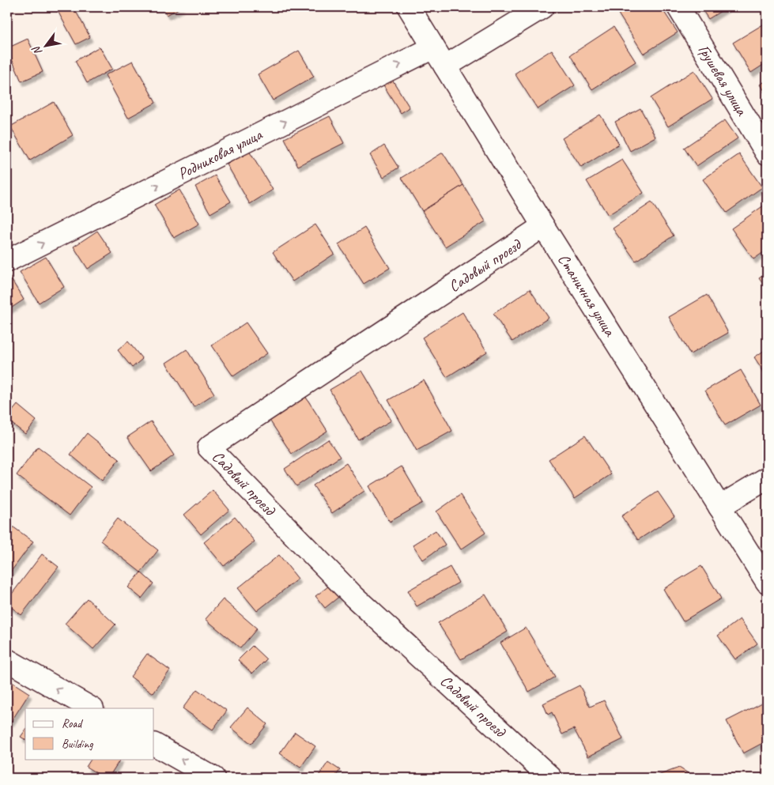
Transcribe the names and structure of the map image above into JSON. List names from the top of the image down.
{
  "streets": {
    "street": [
      "Грушевая улица",
      "Родниковая улица",
      "Садовый проезд",
      "Станичная улица"
    ]
  },
  "crossings": [
    ["Родниковая улица", "Станичная улица"],
    ["Садовый проезд", "Станичная улица"]
  ],
  "one_way": ["Родниковая улица"],
  "legend": ["Road", "Building"],
  "north": "bottom left"
}
